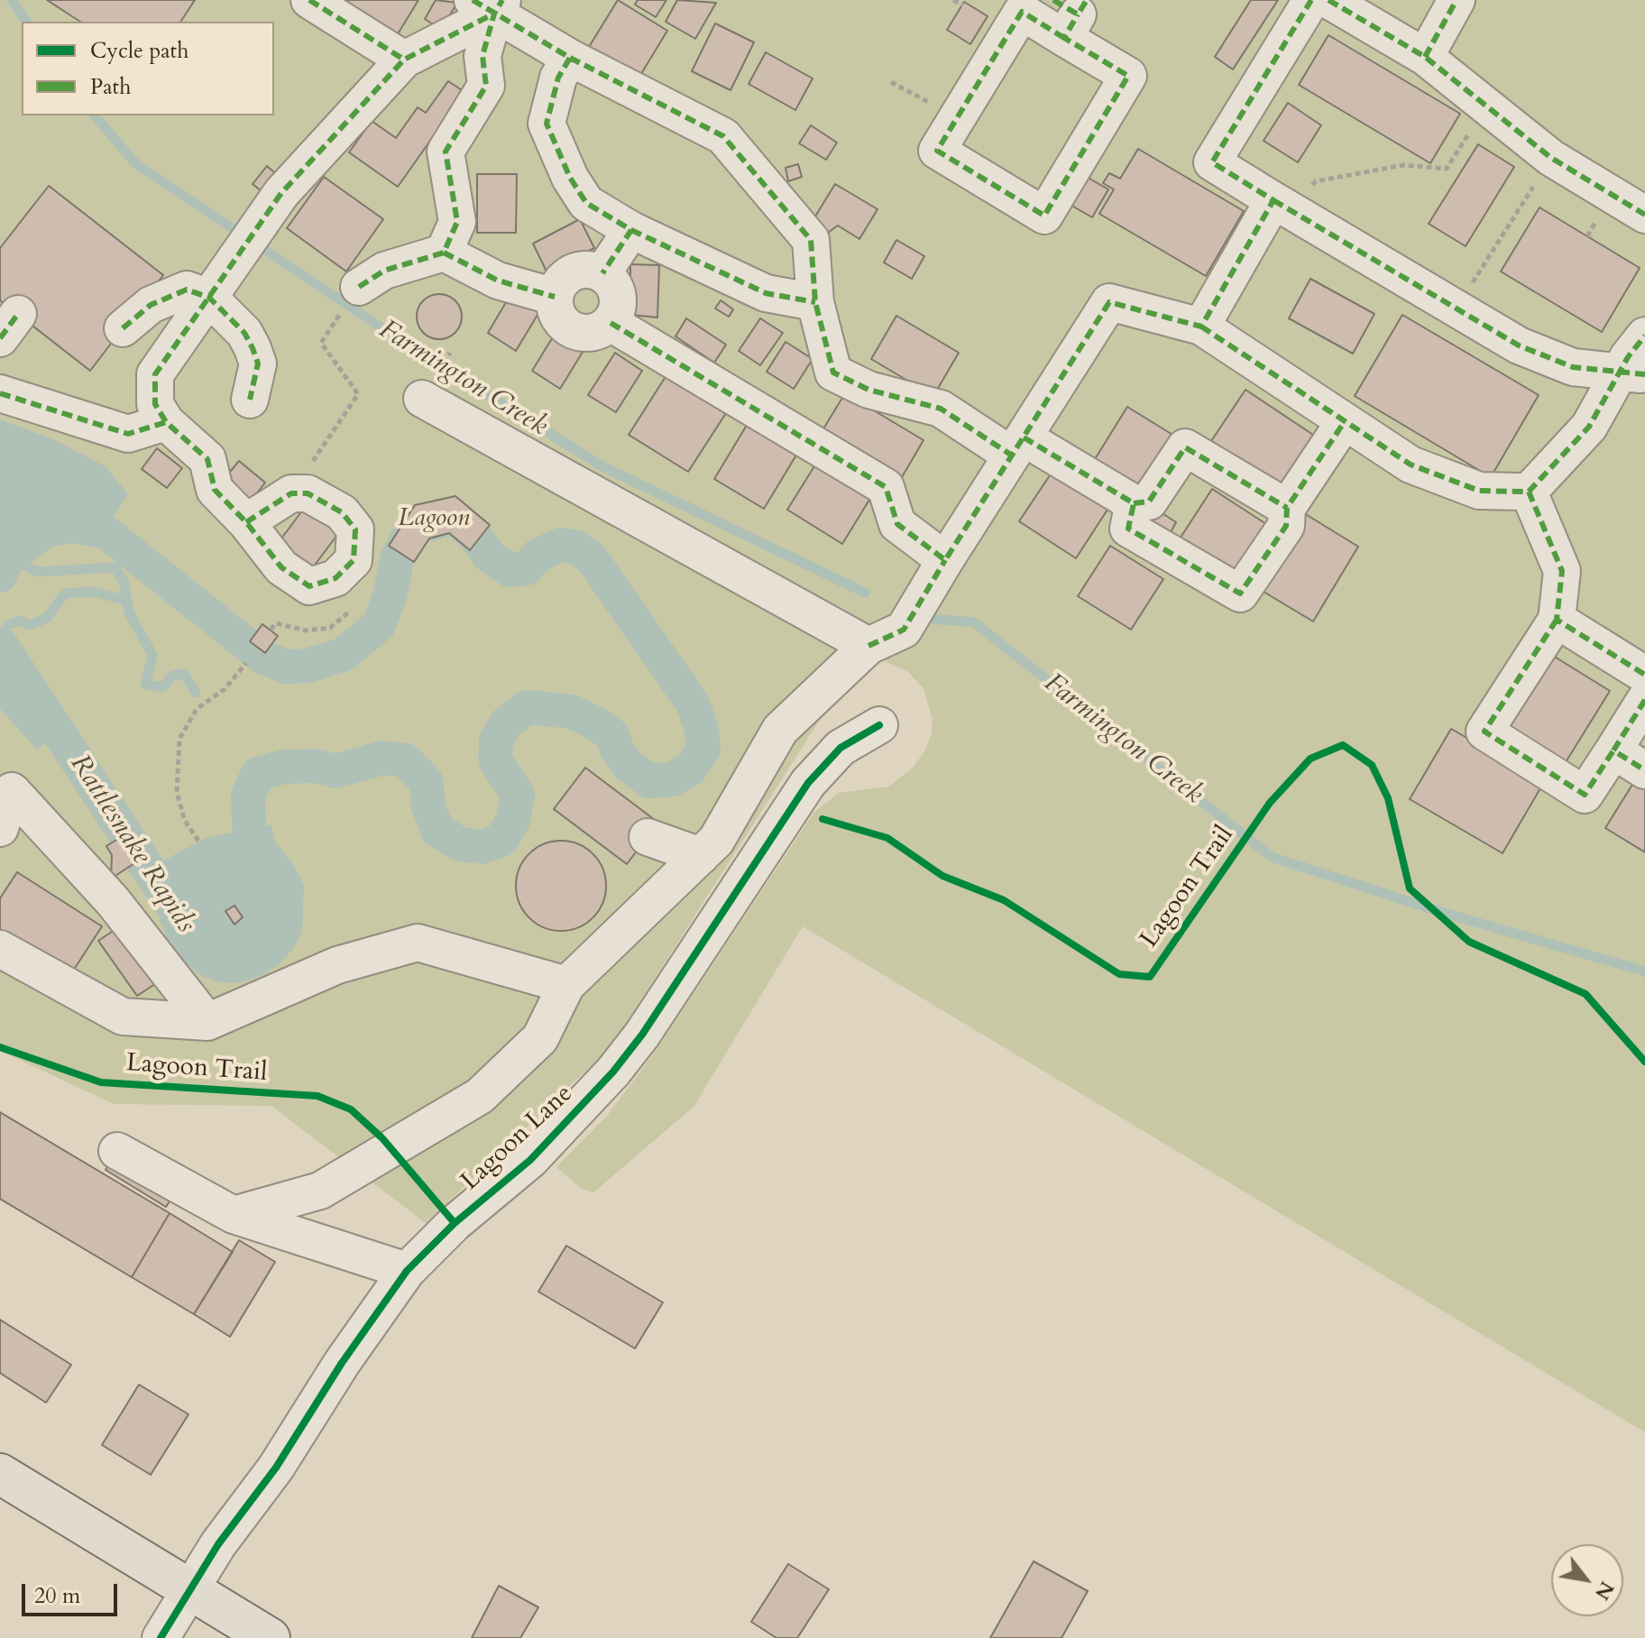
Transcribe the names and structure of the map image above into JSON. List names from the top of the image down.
{
  "streets": {
    "street": ["Lagoon Lane"],
    "cycle path": ["Lagoon Trail"]
  },
  "water": ["Farmington Creek", "Rattlesnake Rapids"],
  "parks": ["Lagoon"],
  "legend": ["Cycle path", "Path"],
  "scale_bar": "20 m",
  "north": "bottom right"
}
